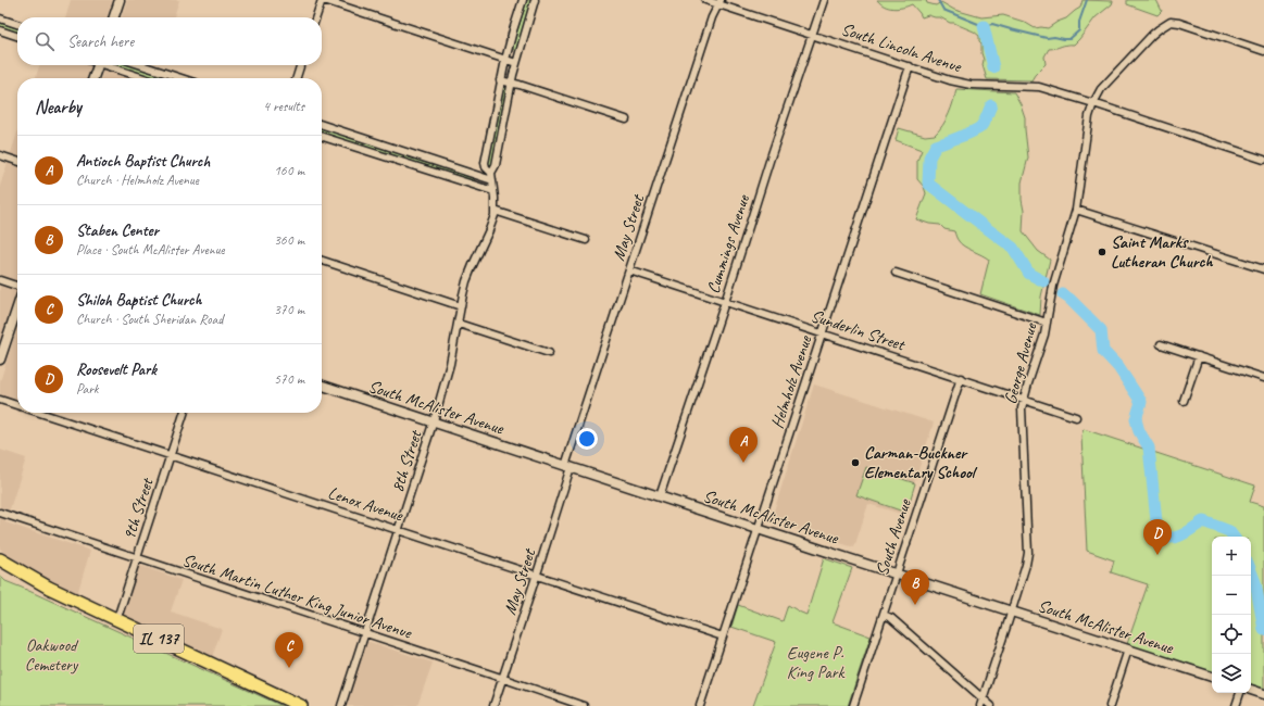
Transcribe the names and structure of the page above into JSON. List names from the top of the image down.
{
  "streets": {
    "highway": ["IL 137"],
    "street": [
      "South Lincoln Avenue",
      "May Street",
      "Cummings Avenue",
      "Sunderlin Street",
      "George Avenue",
      "Helmholz Avenue",
      "South McAlister Avenue",
      "8th Street",
      "Lenox Avenue",
      "9th Street",
      "South Avenue",
      "South Martin Luther King Junior Avenue"
    ]
  },
  "crossings": [
    ["South Lincoln Avenue", "May Street"],
    ["South Lincoln Avenue", "Cummings Avenue"],
    ["South Lincoln Avenue", "George Avenue"],
    ["South Lincoln Avenue", "Helmholz Avenue"],
    ["May Street", "Sunderlin Street"],
    ["May Street", "South McAlister Avenue"],
    ["May Street", "Lenox Avenue"],
    ["May Street", "South Martin Luther King Junior Avenue"],
    ["Cummings Avenue", "Sunderlin Street"],
    ["Cummings Avenue", "South McAlister Avenue"],
    ["Sunderlin Street", "George Avenue"],
    ["Sunderlin Street", "Helmholz Avenue"],
    ["Sunderlin Street", "South Avenue"],
    ["George Avenue", "South McAlister Avenue"],
    ["Helmholz Avenue", "South McAlister Avenue"],
    ["Helmholz Avenue", "Lenox Avenue"],
    ["South McAlister Avenue", "8th Street"],
    ["South McAlister Avenue", "South Avenue"],
    ["8th Street", "Lenox Avenue"],
    ["8th Street", "South Martin Luther King Junior Avenue"],
    ["Lenox Avenue", "9th Street"],
    ["9th Street", "South Martin Luther King Junior Avenue"],
    ["9th Street", "IL 137"]
  ],
  "parks": ["Oakwood Cemetery", "Eugene P. King Park"],
  "places": ["Saint Marks Lutheran Church", "Carman-Buckner Elementary School"],
  "page": {
    "search": "Search here",
    "heading": ["Nearby", "4 results"],
    "list": [
      {
        "mark": "A",
        "name": "Antioch Baptist Church",
        "note": "Church · Helmholz Avenue",
        "value": "160 m"
      },
      {
        "mark": "B",
        "name": "Staben Center",
        "note": "Place · South McAlister Avenue",
        "value": "360 m"
      },
      {
        "mark": "C",
        "name": "Shiloh Baptist Church",
        "note": "Church · South Sheridan Road",
        "value": "370 m"
      },
      {
        "mark": "D",
        "name": "Roosevelt Park",
        "note": "Park",
        "value": "570 m"
      }
    ],
    "pins": [
      "A",
      "D",
      "B",
      "C"
    ],
    "map_buttons": ["+", "−"]
  }
}
